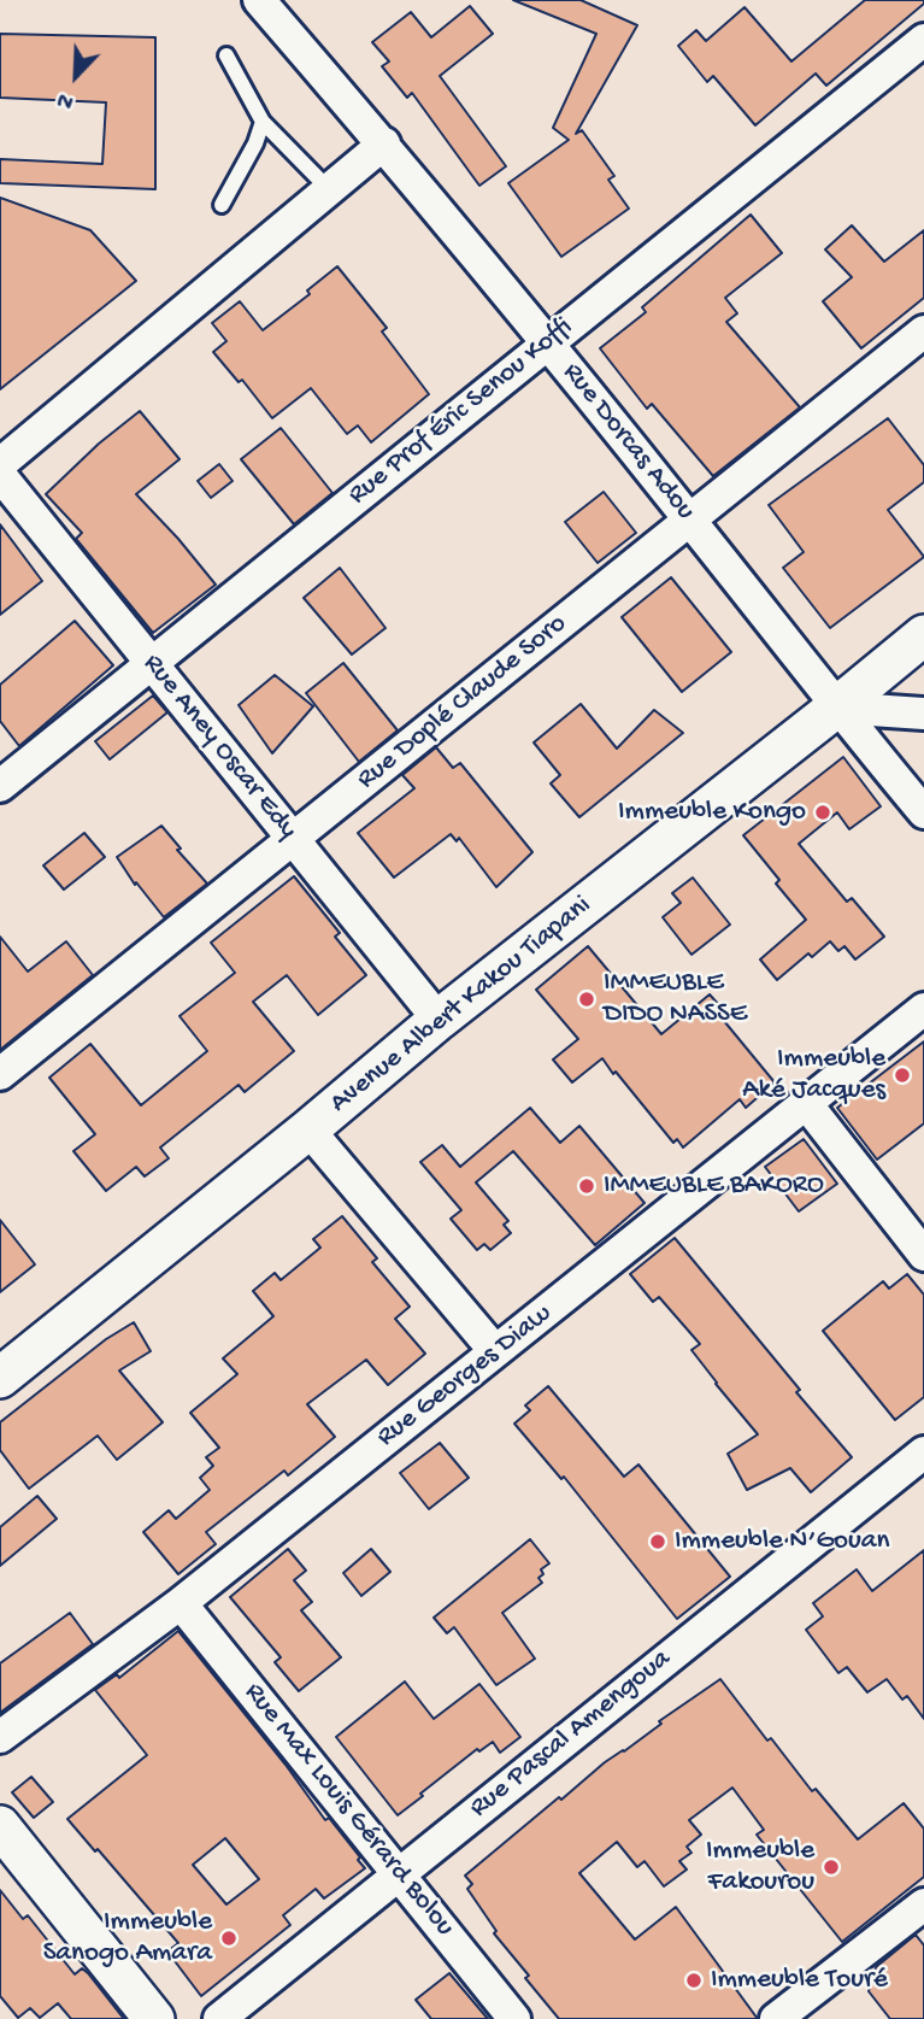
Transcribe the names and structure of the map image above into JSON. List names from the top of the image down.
{
  "streets": {
    "street": [
      "Rue Prof Éric Senou Koffi",
      "Rue Dorcas Adou",
      "Rue Doplé Claude Soro",
      "Rue Aney Oscar Edy",
      "Avenue Albert Kakou Tiapani",
      "Rue Georges Diaw",
      "Rue Pascal Amengoua",
      "Rue Max Louis Gérard Bolou"
    ]
  },
  "crossings": [
    ["Rue Prof Éric Senou Koffi", "Rue Dorcas Adou"],
    ["Rue Prof Éric Senou Koffi", "Rue Aney Oscar Edy"],
    ["Rue Dorcas Adou", "Rue Doplé Claude Soro"],
    ["Rue Dorcas Adou", "Avenue Albert Kakou Tiapani"],
    ["Rue Doplé Claude Soro", "Rue Aney Oscar Edy"],
    ["Rue Aney Oscar Edy", "Avenue Albert Kakou Tiapani"],
    ["Rue Georges Diaw", "Rue Max Louis Gérard Bolou"],
    ["Rue Pascal Amengoua", "Rue Max Louis Gérard Bolou"]
  ],
  "places": [
    "Immeuble Kongo",
    "IMMEUBLE DIDO NASSE",
    "Immeuble Aké Jacques",
    "IMMEUBLE BAKORO",
    "Immeuble N’Gouan",
    "Immeuble Fakourou",
    "Immeuble Sanogo Amara",
    "Immeuble Touré"
  ],
  "north": "bottom left"
}
